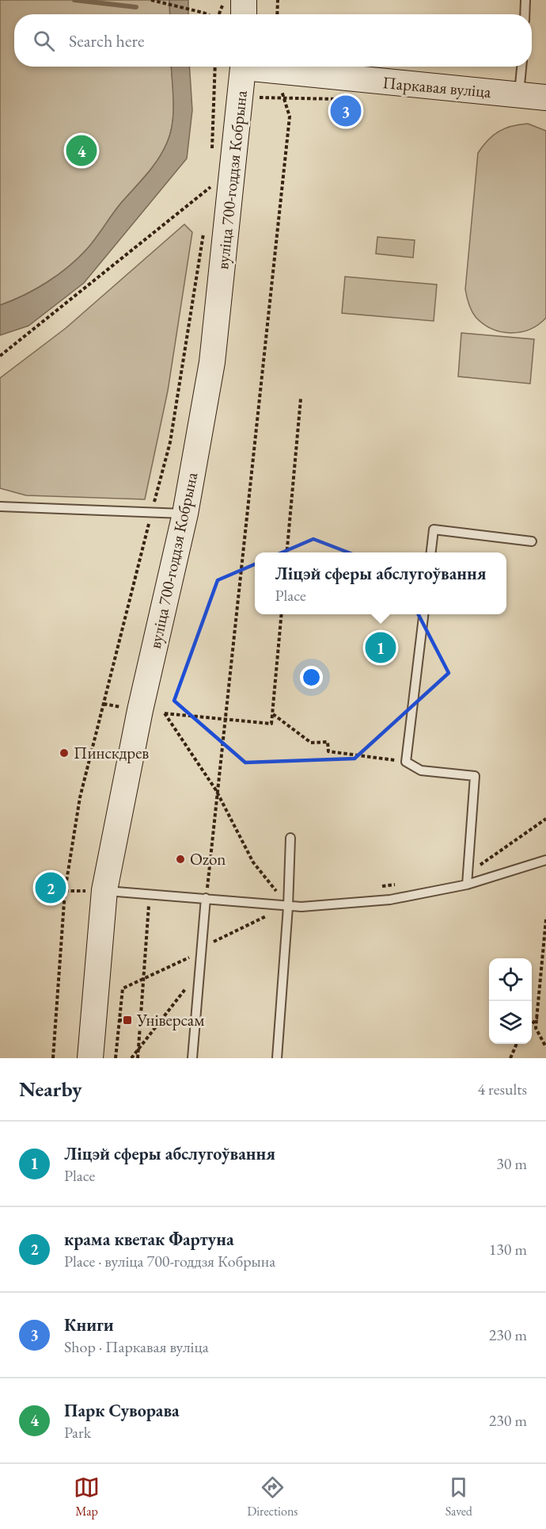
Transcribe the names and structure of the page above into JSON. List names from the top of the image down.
{
  "streets": {
    "street": ["Паркавая вуліца", "вуліца 700-годдзя Кобрына"]
  },
  "places": {
    "other": ["Пинскдрев", "Ozon"],
    "transit": ["Універсам"]
  },
  "page": {
    "search": "Search here",
    "pins": [
      "3",
      "4",
      "1",
      "2"
    ],
    "popup": ["Ліцэй сферы абслугоўвання", "Place"],
    "heading": ["Nearby", "4 results"],
    "list": [
      {
        "mark": "1",
        "name": "Ліцэй сферы абслугоўвання",
        "note": "Place",
        "value": "30 m"
      },
      {
        "mark": "2",
        "name": "крама кветак Фартуна",
        "note": "Place · вуліца 700-годдзя Кобрына",
        "value": "130 m"
      },
      {
        "mark": "3",
        "name": "Книги",
        "note": "Shop · Паркавая вуліца",
        "value": "230 m"
      },
      {
        "mark": "4",
        "name": "Парк Суворава",
        "note": "Park",
        "value": "230 m"
      }
    ],
    "nav": ["Map", "Directions", "Saved"]
  }
}
